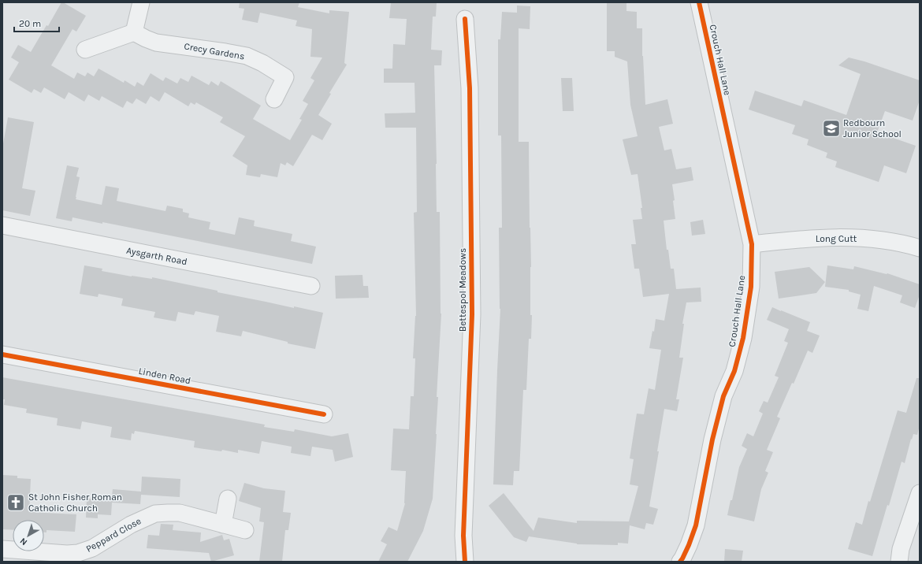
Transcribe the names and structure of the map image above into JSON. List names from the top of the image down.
{
  "streets": {
    "street": [
      "Crecy Gardens",
      "Crouch Hall Lane",
      "Long Cutt",
      "Aysgarth Road",
      "Bettespol Meadows",
      "Linden Road",
      "Peppard Close"
    ]
  },
  "crossings": [
    ["Crouch Hall Lane", "Long Cutt"]
  ],
  "places": {
    "school or university": ["Redbourn Junior School"],
    "church": ["St John Fisher Roman Catholic Church"]
  },
  "scale_bar": "20 m",
  "north": "bottom left"
}
